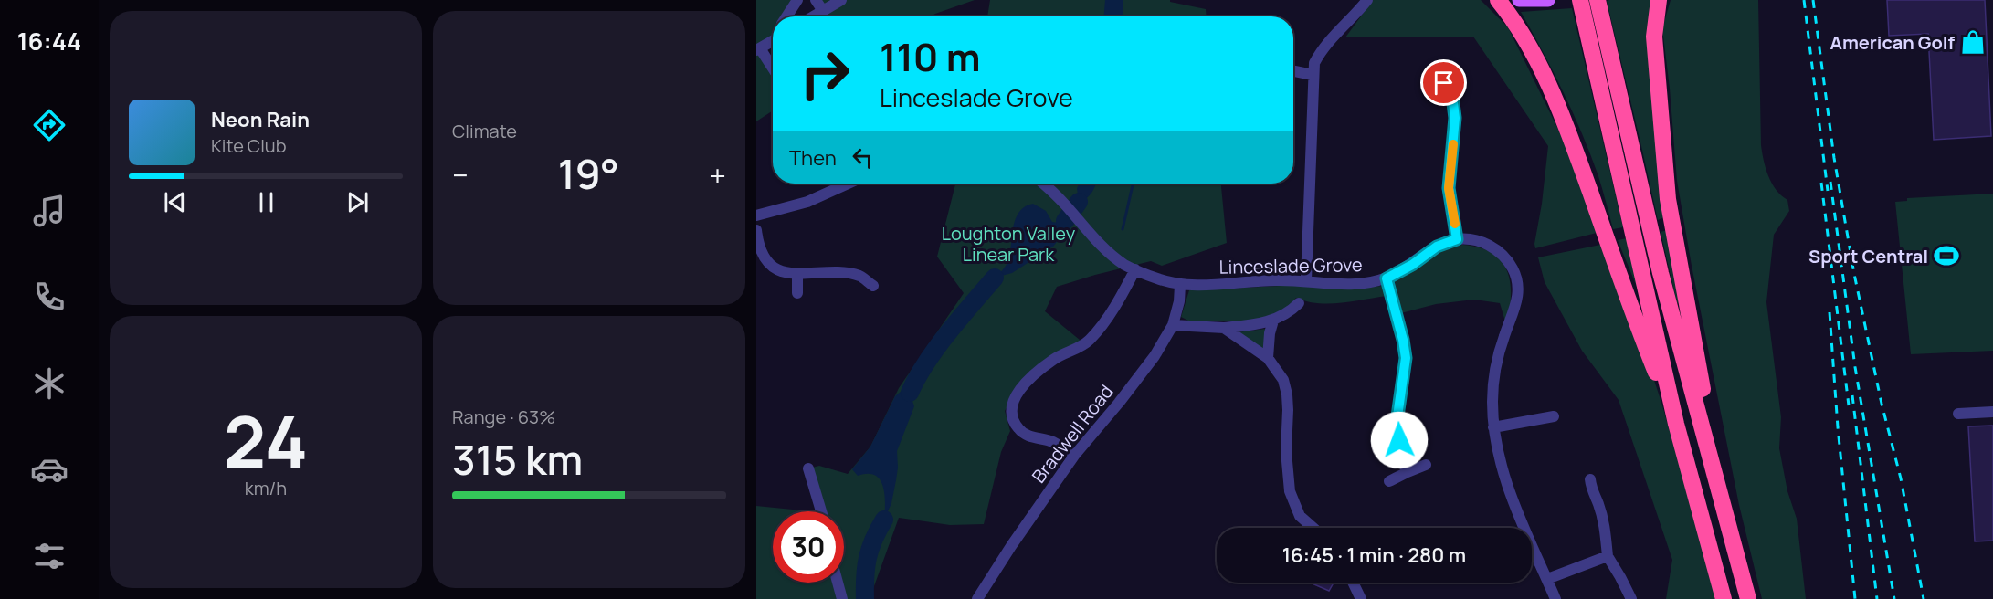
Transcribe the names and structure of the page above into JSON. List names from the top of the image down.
{
  "streets": {
    "street": ["Linceslade Grove", "Bradwell Road"]
  },
  "crossings": [
    ["Linceslade Grove", "Bradwell Road"]
  ],
  "parks": ["Loughton Valley Linear Park"],
  "places": {
    "shop": ["American Golf"],
    "sports": ["Sport Central"]
  },
  "page": {
    "tabs": "16:44",
    "tile": [
      "Climate",
      ["24", "km/h"],
      ["Range · 63%", "315 km"]
    ],
    "turn": ["110 m", "Linceslade Grove"],
    "song": ["Neon Rain", "Kite Club"],
    "then": "Then",
    "heat": ["−", "19°", "+"],
    "limit": "30",
    "trip": "16:45 · 1 min · 280 m"
  }
}
